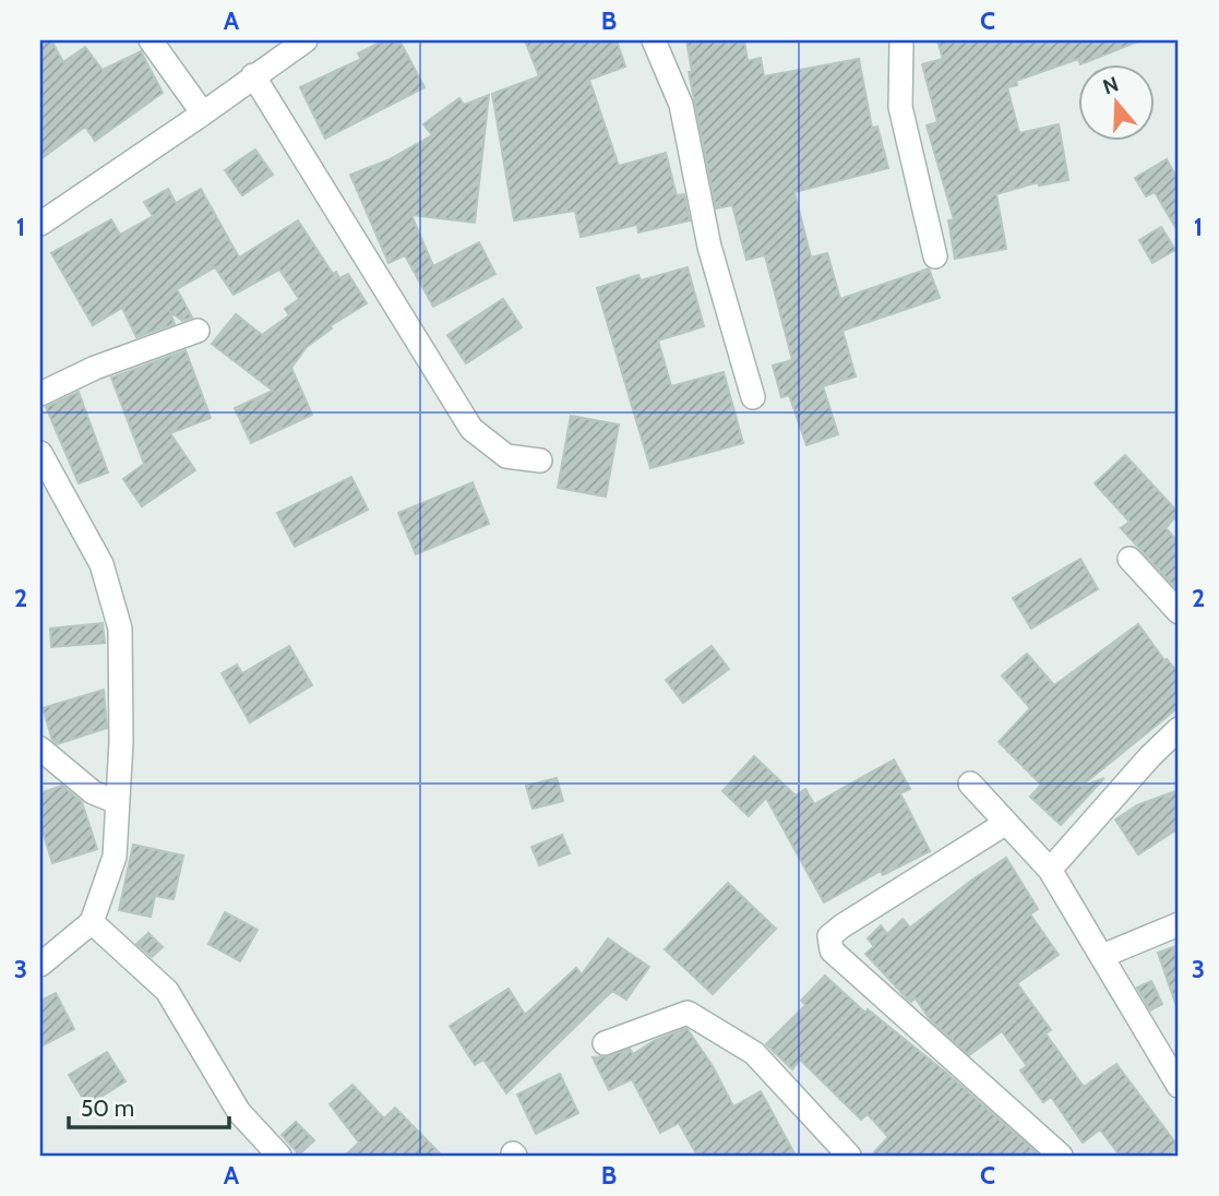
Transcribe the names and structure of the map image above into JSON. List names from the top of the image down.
{
  "scale_bar": "50 m",
  "north": "top",
  "grid": {
    "columns": ["A", "B", "C"],
    "rows": ["1", "2", "3"]
  }
}
